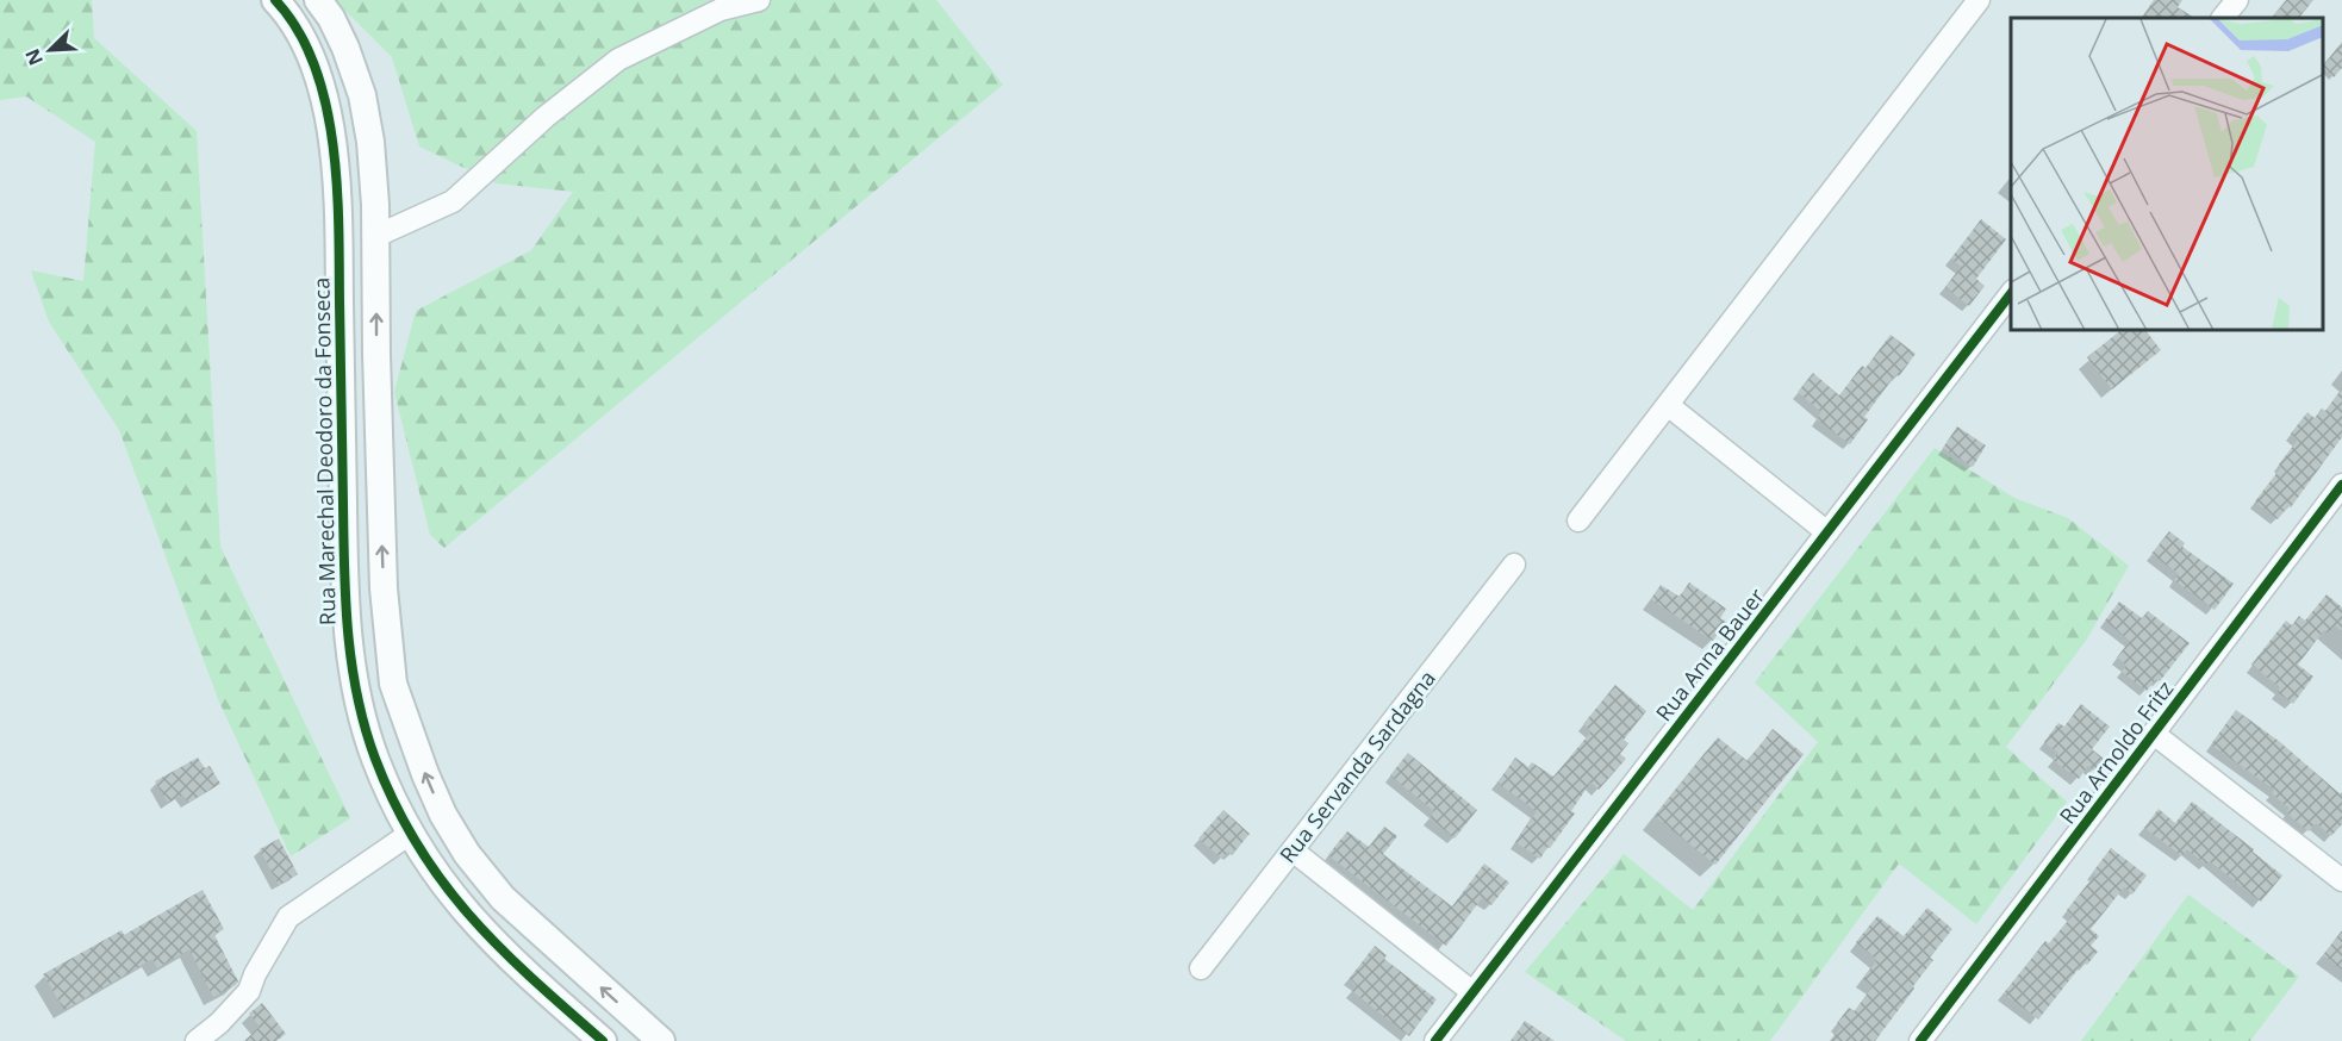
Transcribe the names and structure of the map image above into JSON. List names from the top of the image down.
{
  "streets": {
    "main road": ["Rua Marechal Deodoro da Fonseca"],
    "street": ["Rua Anna Bauer", "Rua Arnoldo Fritz", "Rua Servanda Sardagna"]
  },
  "north": "bottom left"
}
